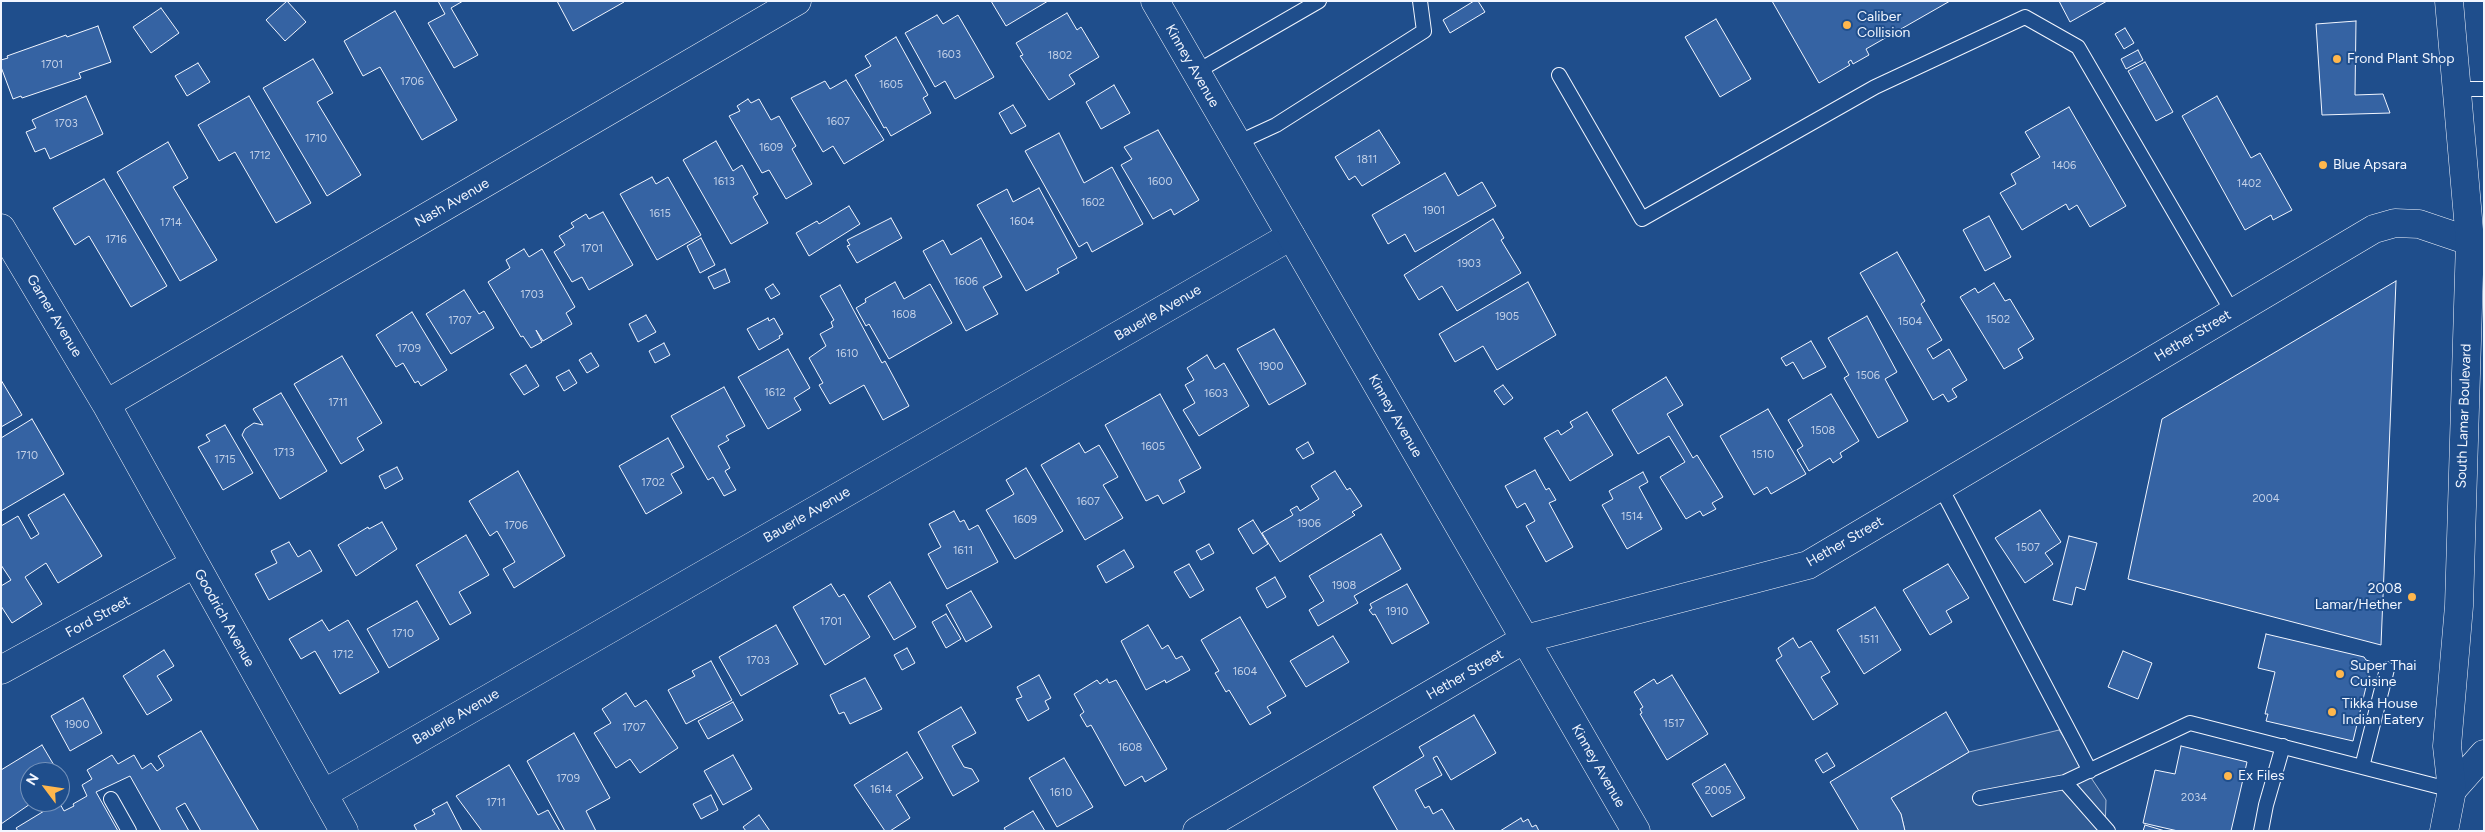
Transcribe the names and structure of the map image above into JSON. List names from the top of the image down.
{
  "streets": {
    "street": [
      "Kinney Avenue",
      "Nash Avenue",
      "Bauerle Avenue",
      "Garner Avenue",
      "Hether Street",
      "South Lamar Boulevard",
      "Ford Street",
      "Goodrich Avenue"
    ]
  },
  "crossings": [
    ["Kinney Avenue", "Bauerle Avenue"],
    ["Kinney Avenue", "Hether Street"],
    ["Nash Avenue", "Garner Avenue"],
    ["Nash Avenue", "Goodrich Avenue"],
    ["Bauerle Avenue", "Goodrich Avenue"],
    ["Garner Avenue", "Goodrich Avenue"],
    ["Hether Street", "South Lamar Boulevard"],
    ["Ford Street", "Goodrich Avenue"]
  ],
  "places": [
    "Caliber Collision",
    "Frond Plant Shop",
    "Blue Apsara",
    "2008 Lamar/Hether",
    "Super Thai Cuisine",
    "Tikka House Indian Eatery",
    "Ex Files"
  ],
  "house_numbers": [
    "1603",
    "1802",
    "1701",
    "1706",
    "1605",
    "1607",
    "1703",
    "1710",
    "1609",
    "1712",
    "1811",
    "1406",
    "1613",
    "1600",
    "1402",
    "1602",
    "1901",
    "1615",
    "1604",
    "1714",
    "1716",
    "1701",
    "1903",
    "1606",
    "1703",
    "1608",
    "1905",
    "1502",
    "1707",
    "1504",
    "1709",
    "1610",
    "1900",
    "1506",
    "1612",
    "1603",
    "1711",
    "1508",
    "1605",
    "1713",
    "1510",
    "1710",
    "1715",
    "1702",
    "2004",
    "1607",
    "1514",
    "1609",
    "1906",
    "1706",
    "1507",
    "1611",
    "1908",
    "1910",
    "1701",
    "1710",
    "1511",
    "1712",
    "1703",
    "1604",
    "1517",
    "1900",
    "1707",
    "1608",
    "1709",
    "1614",
    "2005",
    "1610",
    "2034",
    "1711"
  ],
  "north": "top left"
}
